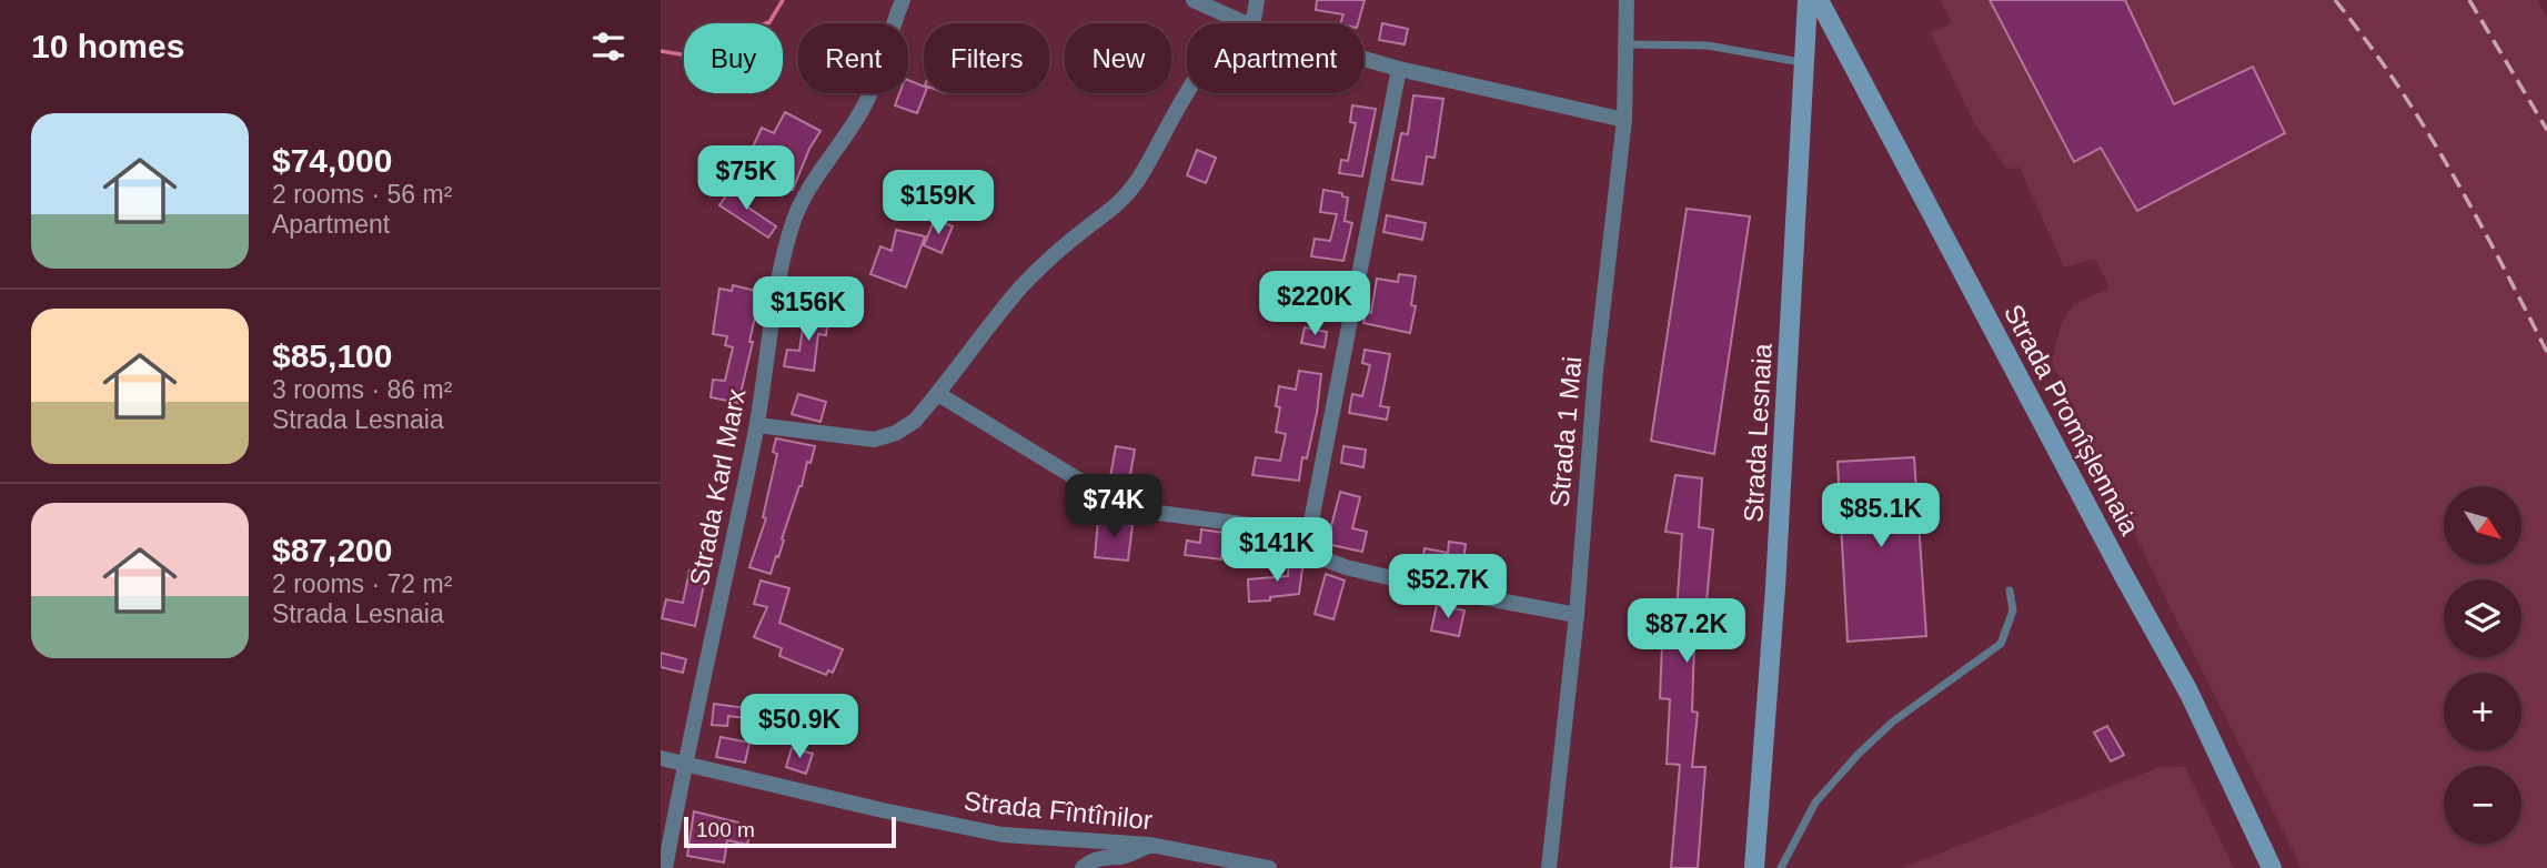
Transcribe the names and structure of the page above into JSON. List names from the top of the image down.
{
  "streets": {
    "street": [
      "Strada Promîșlennaia",
      "Strada 1 Mai",
      "Strada Lesnaia",
      "Strada Karl Marx",
      "Strada Fîntînilor"
    ]
  },
  "crossings": [
    ["Strada Karl Marx", "Strada Fîntînilor"]
  ],
  "scale_bar": "100 m",
  "north": "bottom right",
  "page": {
    "heading": "10 homes",
    "chip": [
      "Buy",
      "Rent",
      "Filters",
      "New",
      "Apartment"
    ],
    "list": [
      {
        "name": "$74,000",
        "note": "2 rooms · 56 m² · Apartment"
      },
      {
        "name": "$85,100",
        "note": "3 rooms · 86 m² · Strada Lesnaia"
      },
      {
        "name": "$87,200",
        "note": "2 rooms · 72 m² · Strada Lesnaia"
      }
    ],
    "price": [
      "$75K",
      "$159K",
      "$220K",
      "$156K",
      "$74K",
      "$85.1K",
      "$141K",
      "$52.7K",
      "$87.2K",
      "$50.9K"
    ],
    "map_buttons": ["+", "−"],
    "scale": "100 m"
  }
}
